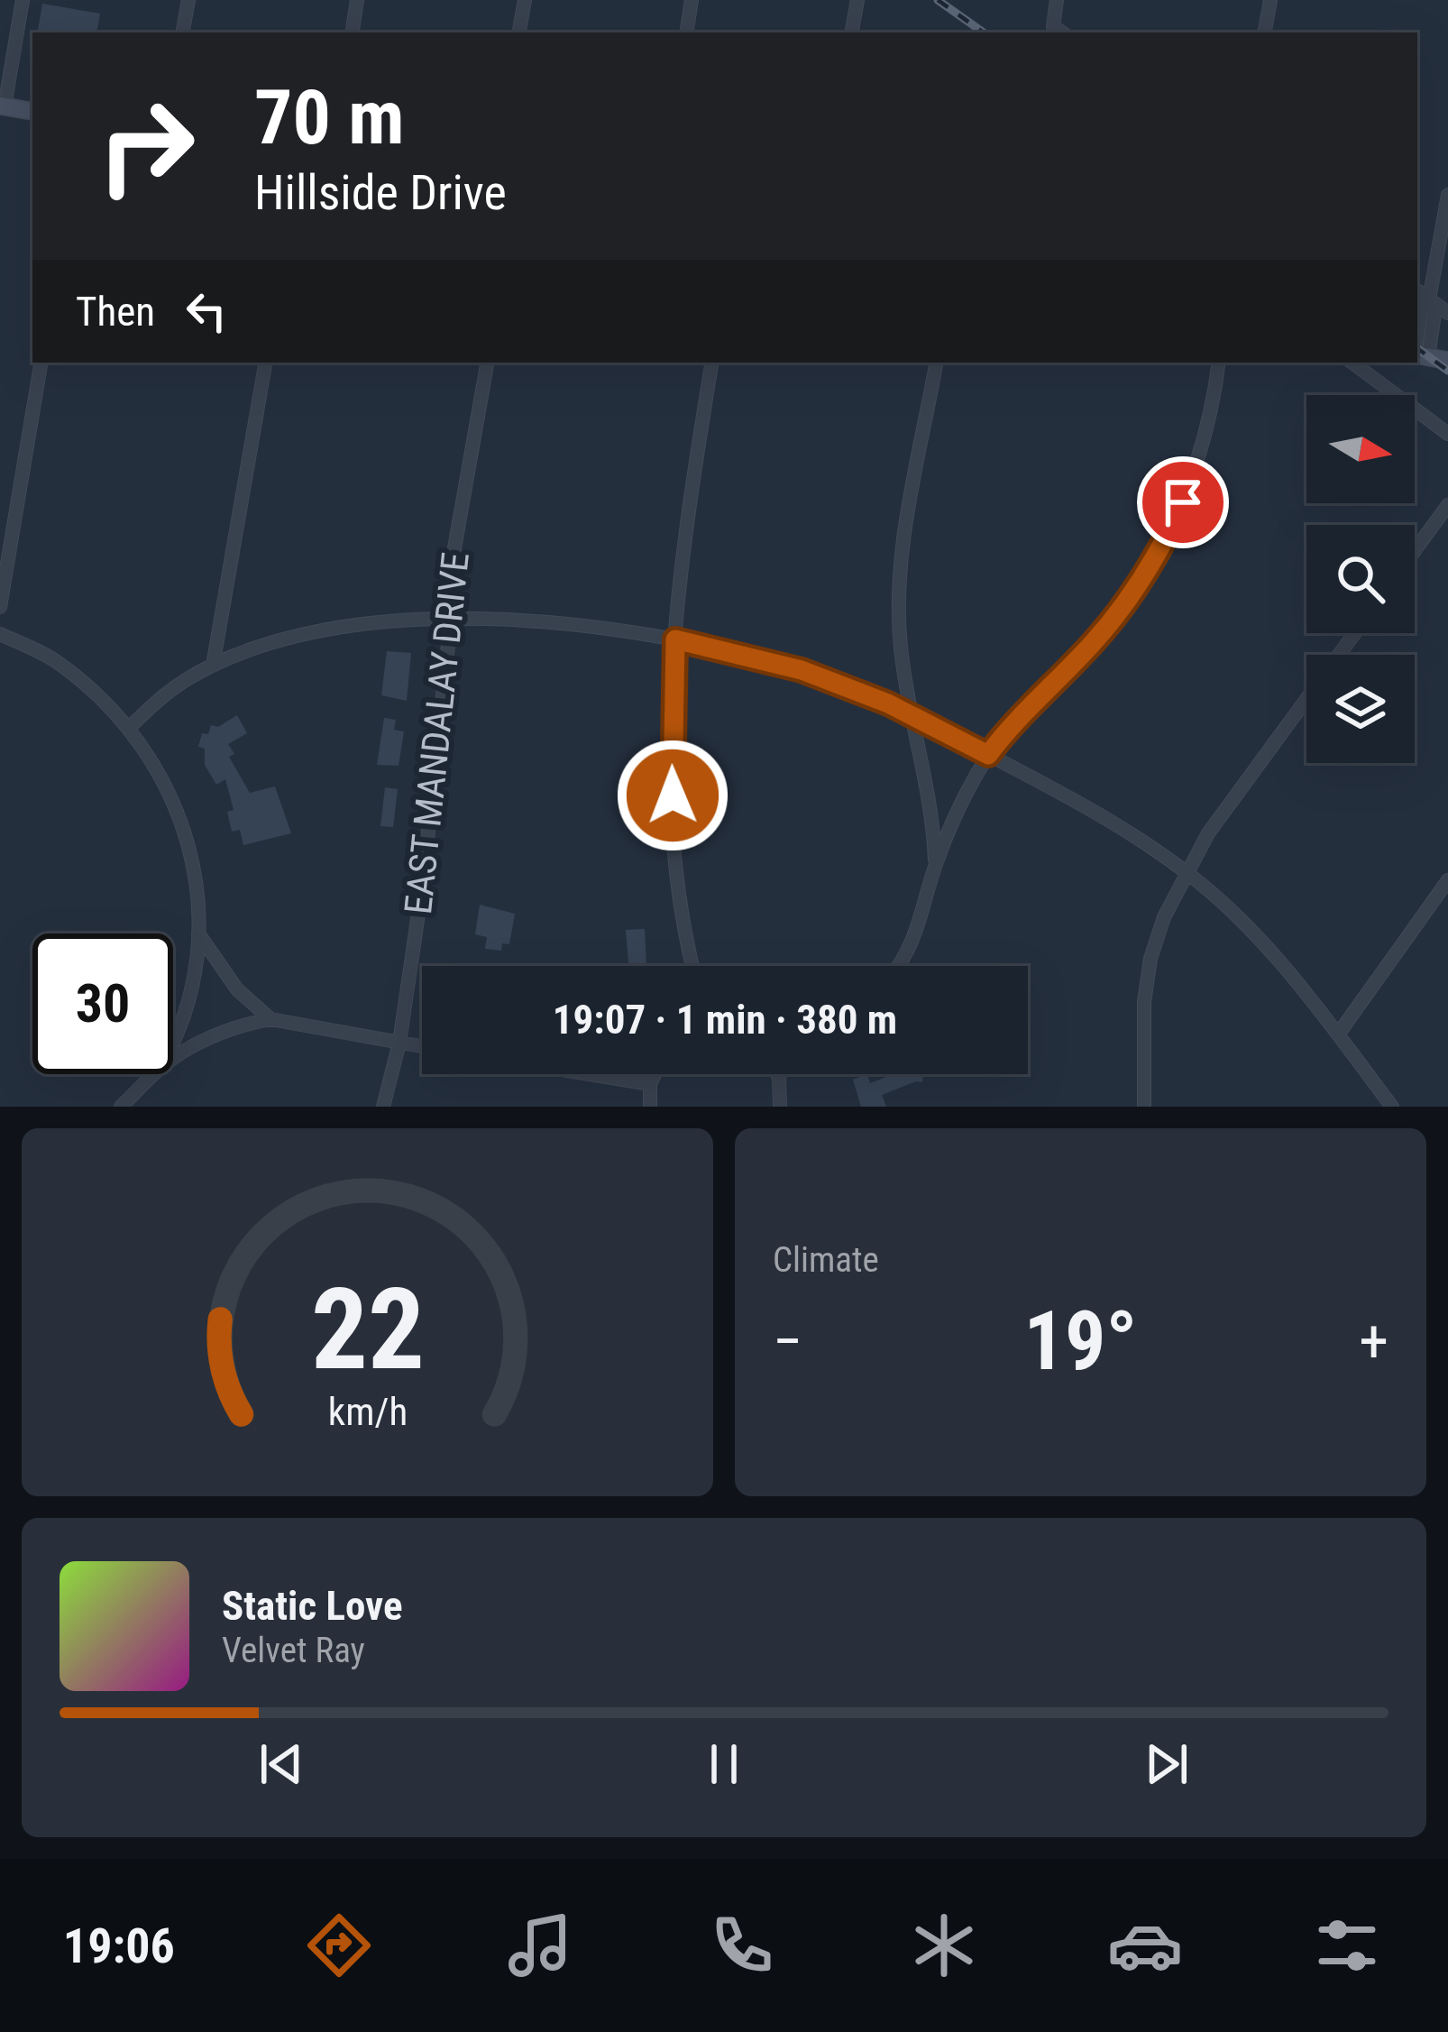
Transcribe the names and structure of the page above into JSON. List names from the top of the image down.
{
  "streets": {
    "street": ["EAST MANDALAY DRIVE"]
  },
  "north": "right",
  "page": {
    "turn": ["70 m", "Hillside Drive"],
    "then": "Then",
    "limit": "30",
    "trip": "19:07 · 1 min · 380 m",
    "tile": "Climate",
    "heat": ["−", "19°", "+"],
    "song": ["Static Love", "Velvet Ray"],
    "tabs": "19:06",
    "gauge": ["22", "km/h"]
  }
}
